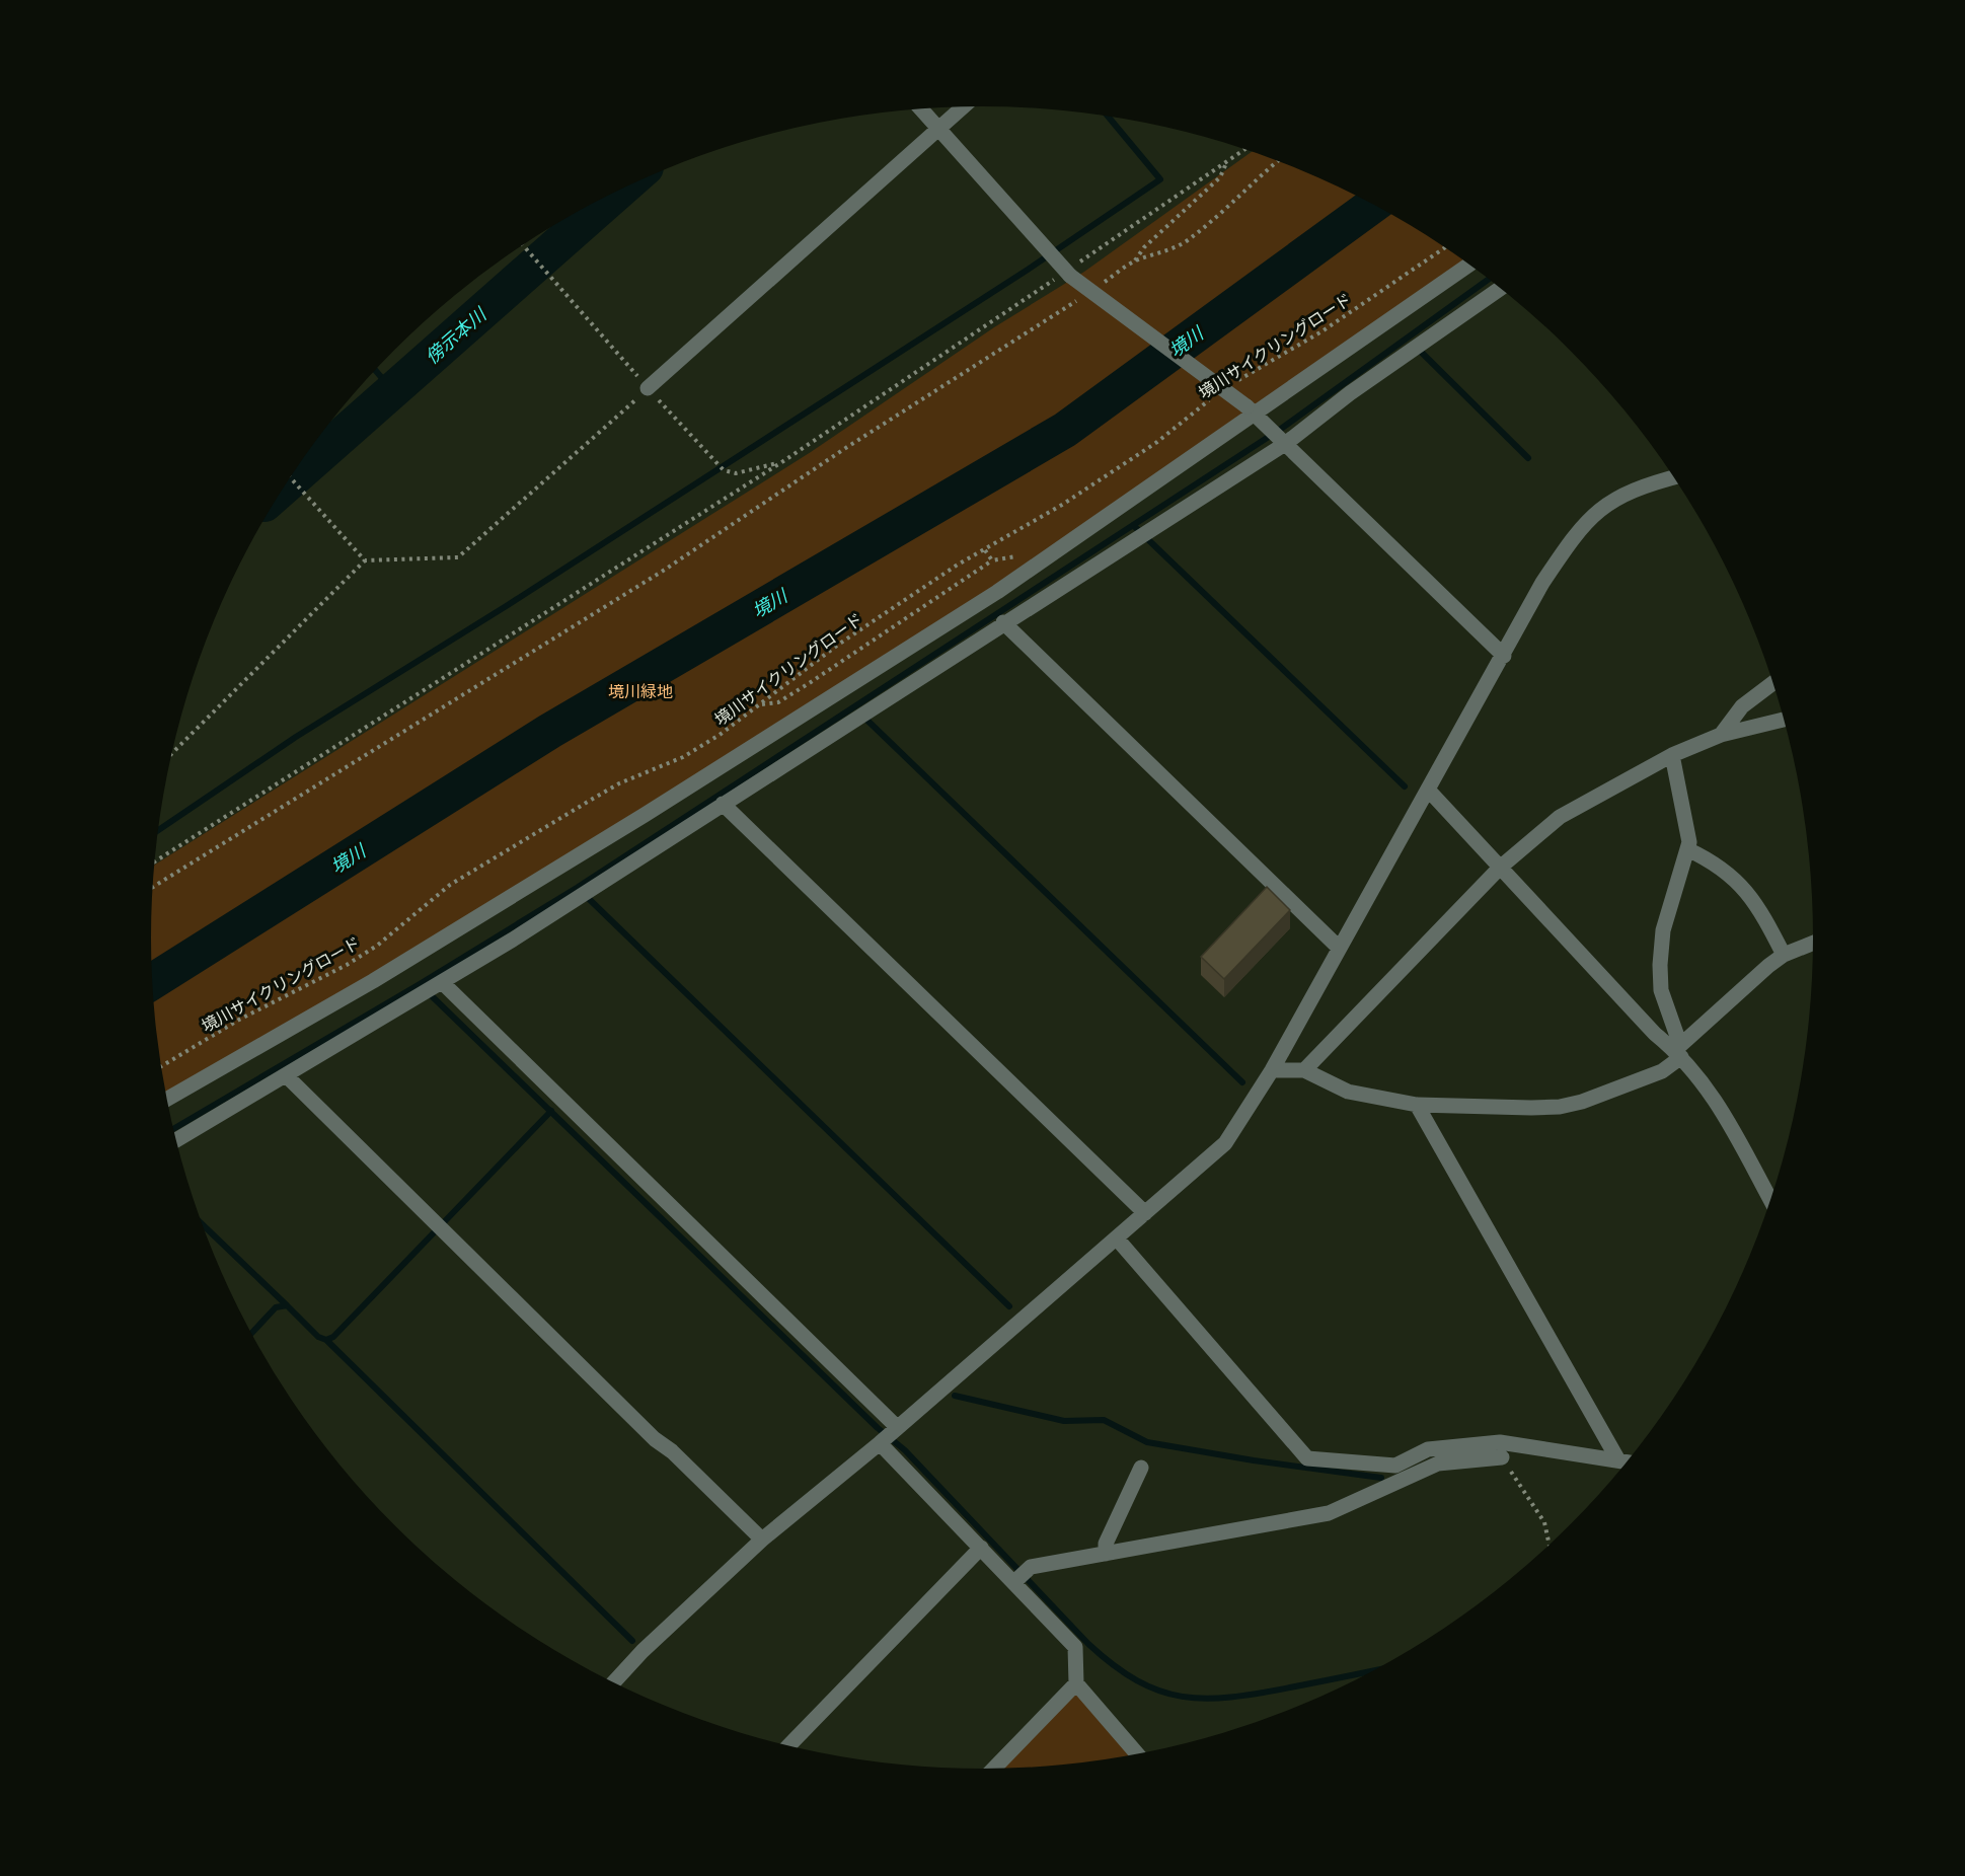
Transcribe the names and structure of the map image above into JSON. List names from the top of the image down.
{
  "streets": {
    "path": ["境川サイクリングロード"]
  },
  "water": ["傍示本川", "境川"],
  "parks": ["境川緑地"]
}
